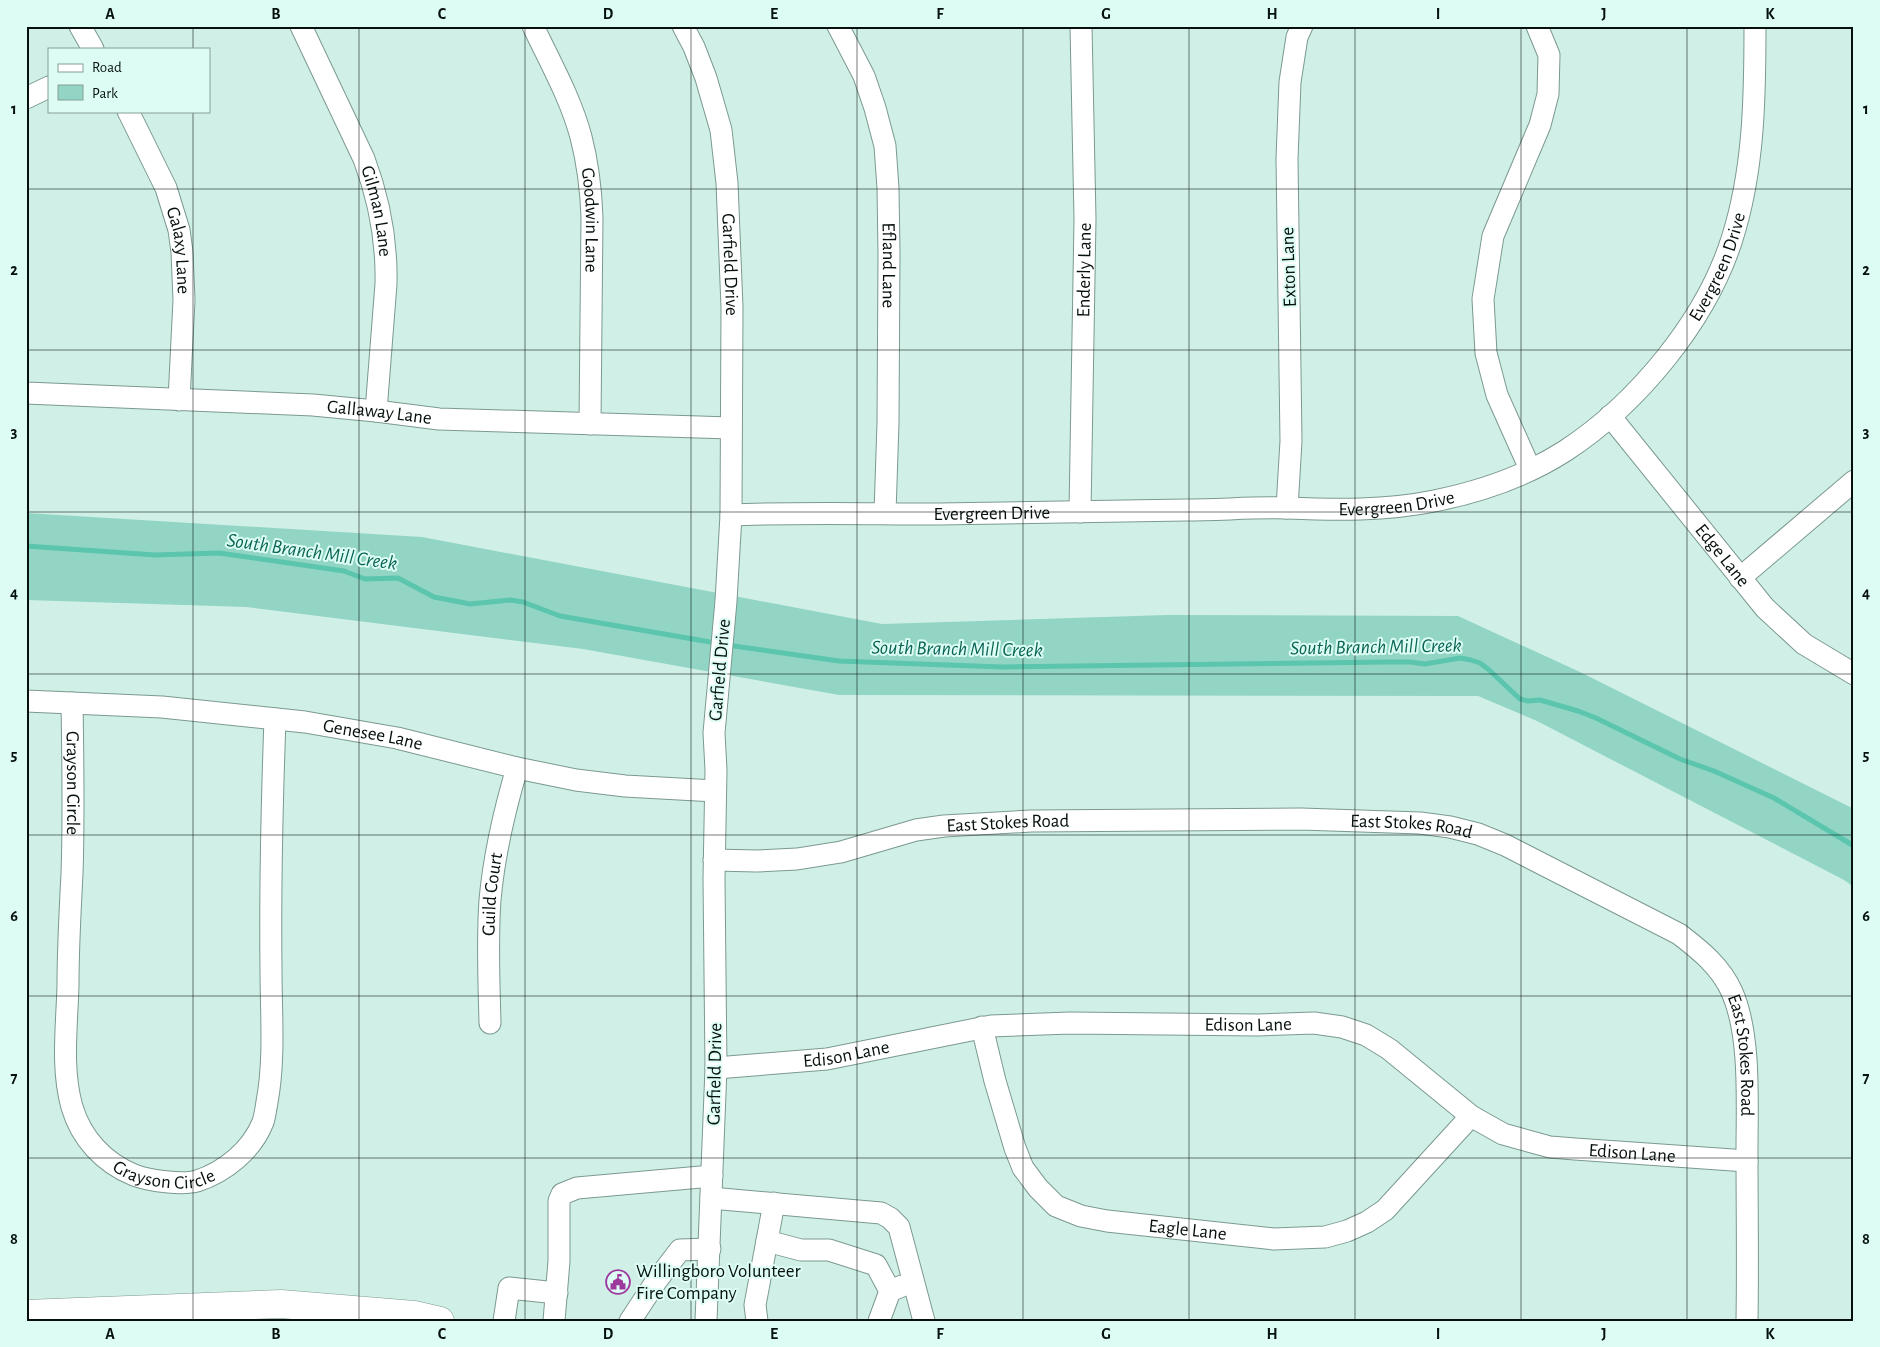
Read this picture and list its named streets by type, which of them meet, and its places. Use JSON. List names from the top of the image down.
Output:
{
  "streets": {
    "street": [
      "Gilman Lane",
      "Goodwin Lane",
      "Galaxy Lane",
      "Garfield Drive",
      "Efland Lane",
      "Evergreen Drive",
      "Exton Lane",
      "Enderly Lane",
      "Gallaway Lane",
      "Edge Lane",
      "Genesee Lane",
      "Grayson Circle",
      "East Stokes Road",
      "Guild Court",
      "Edison Lane",
      "Eagle Lane"
    ]
  },
  "crossings": [
    ["Gilman Lane", "Gallaway Lane"],
    ["Goodwin Lane", "Gallaway Lane"],
    ["Galaxy Lane", "Gallaway Lane"],
    ["Garfield Drive", "Evergreen Drive"],
    ["Garfield Drive", "Gallaway Lane"],
    ["Garfield Drive", "Genesee Lane"],
    ["Garfield Drive", "East Stokes Road"],
    ["Garfield Drive", "Edison Lane"],
    ["Efland Lane", "Evergreen Drive"],
    ["Evergreen Drive", "Exton Lane"],
    ["Evergreen Drive", "Enderly Lane"],
    ["Evergreen Drive", "Edge Lane"],
    ["Genesee Lane", "Grayson Circle"],
    ["Genesee Lane", "Guild Court"],
    ["East Stokes Road", "Edison Lane"],
    ["Edison Lane", "Eagle Lane"]
  ],
  "water": ["South Branch Mill Creek"],
  "places": {
    "public building": ["Willingboro Volunteer Fire Company"]
  },
  "legend": ["Road", "Park"],
  "grid": {
    "columns": [
      "A",
      "B",
      "C",
      "D",
      "E",
      "F",
      "G",
      "H",
      "I",
      "J",
      "K"
    ],
    "rows": [
      "1",
      "2",
      "3",
      "4",
      "5",
      "6",
      "7",
      "8"
    ]
  }
}
